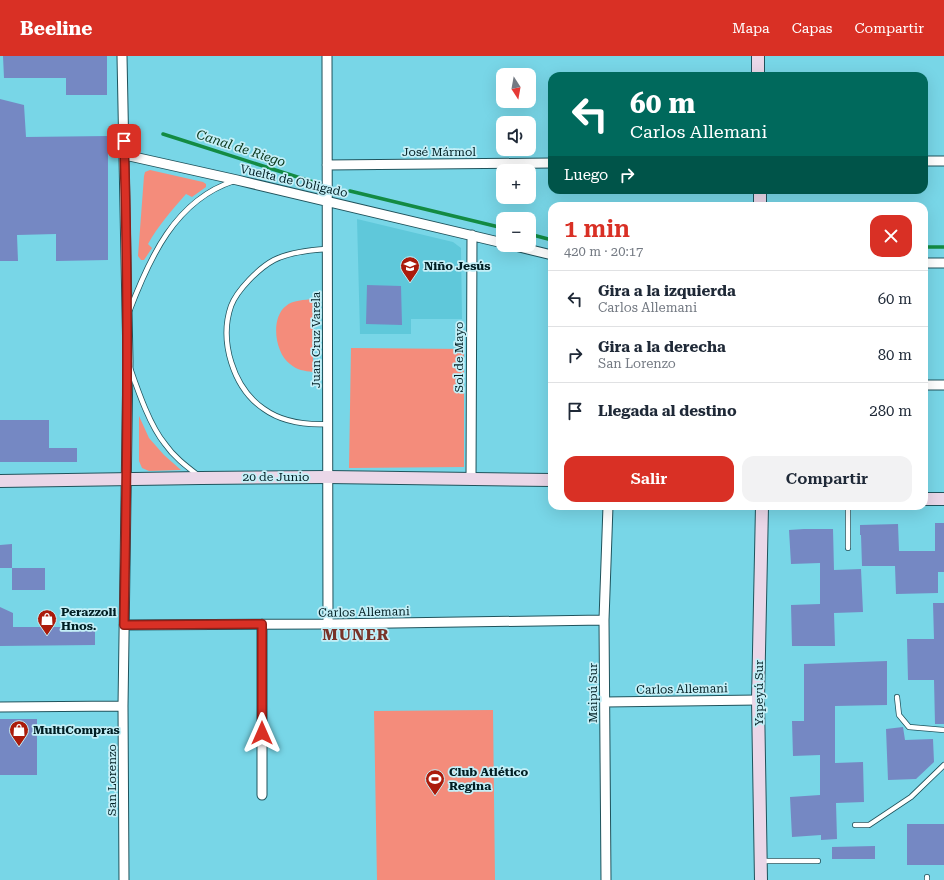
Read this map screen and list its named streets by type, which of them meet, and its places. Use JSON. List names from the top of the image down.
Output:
{
  "streets": {
    "street": [
      "José Mármol",
      "Vuelta de Obligado",
      "Juan Cruz Varela",
      "Sol de Mayo",
      "20 de Junio",
      "Carlos Allemani",
      "Maipú Sur",
      "Yapeyú Sur",
      "San Lorenzo"
    ]
  },
  "crossings": [
    ["José Mármol", "Juan Cruz Varela"],
    ["Vuelta de Obligado", "Juan Cruz Varela"],
    ["Vuelta de Obligado", "Sol de Mayo"],
    ["Vuelta de Obligado", "San Lorenzo"],
    ["Juan Cruz Varela", "20 de Junio"],
    ["Juan Cruz Varela", "Carlos Allemani"],
    ["Sol de Mayo", "20 de Junio"],
    ["20 de Junio", "San Lorenzo"],
    ["Carlos Allemani", "Maipú Sur"],
    ["Carlos Allemani", "Yapeyú Sur"],
    ["Carlos Allemani", "San Lorenzo"]
  ],
  "districts": ["MUNER"],
  "water": ["Canal de Riego"],
  "places": {
    "school or university": ["Niño Jesús"],
    "shop": ["Perazzoli Hnos.", "MultiCompras"],
    "sports": ["Club Atlético Regina"]
  },
  "north": "bottom",
  "page": {
    "header": "Beeline",
    "nav": ["Mapa", "Capas", "Compartir"],
    "map_buttons": ["+", "−"],
    "turn": ["60 m", "Carlos Allemani"],
    "then": "Luego",
    "heading": ["1 min", "420 m · 20:17"],
    "list": [
      {
        "name": "Gira a la izquierda",
        "note": "Carlos Allemani",
        "value": "60 m"
      },
      {
        "name": "Gira a la derecha",
        "note": "San Lorenzo",
        "value": "80 m"
      },
      {
        "name": "Llegada al destino",
        "value": "280 m"
      }
    ],
    "buttons": ["Salir", "Compartir"]
  }
}
